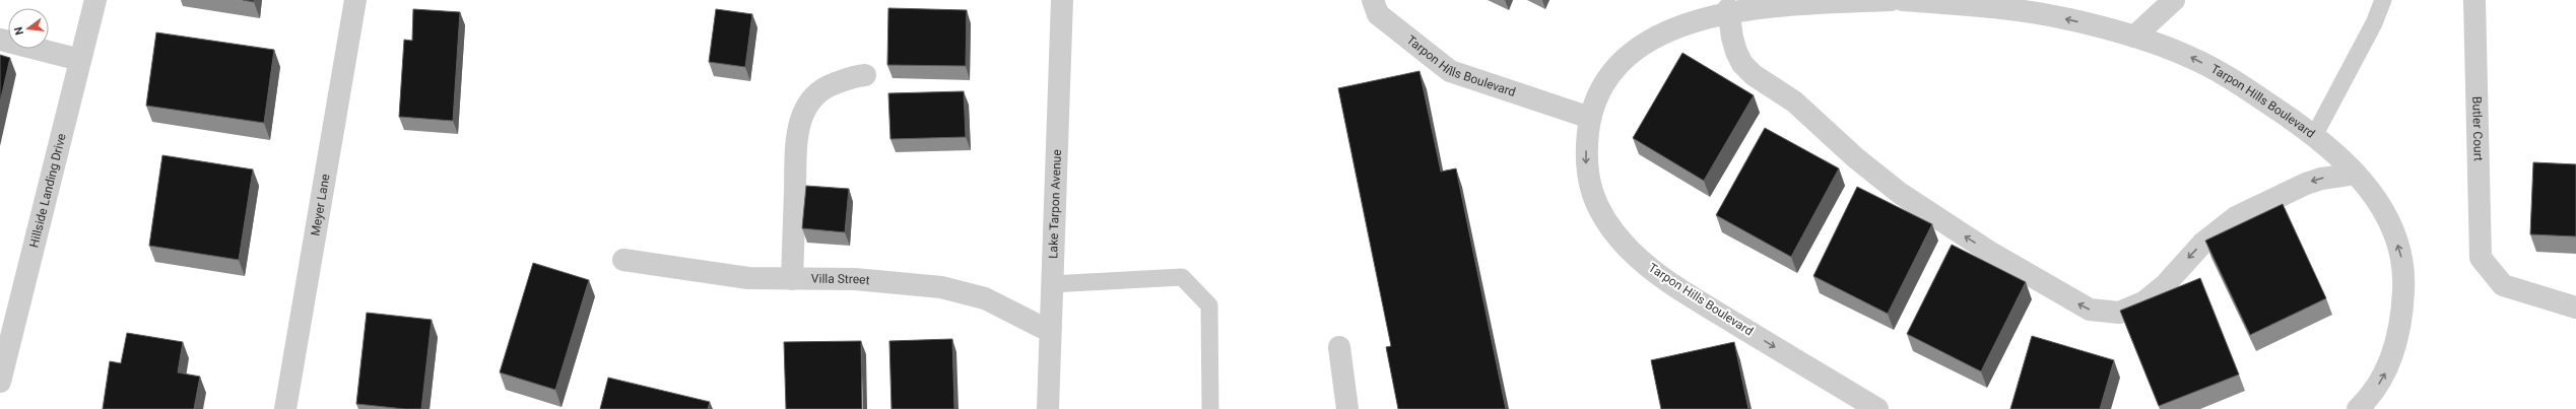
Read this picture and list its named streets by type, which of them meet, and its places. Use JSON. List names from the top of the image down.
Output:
{
  "streets": {
    "street": [
      "Tarpon Hills Boulevard",
      "Butler Court",
      "Hillside Landing Drive",
      "Lake Tarpon Avenue",
      "Meyer Lane",
      "Villa Street"
    ]
  },
  "crossings": [
    ["Lake Tarpon Avenue", "Villa Street"]
  ],
  "north": "left"
}
